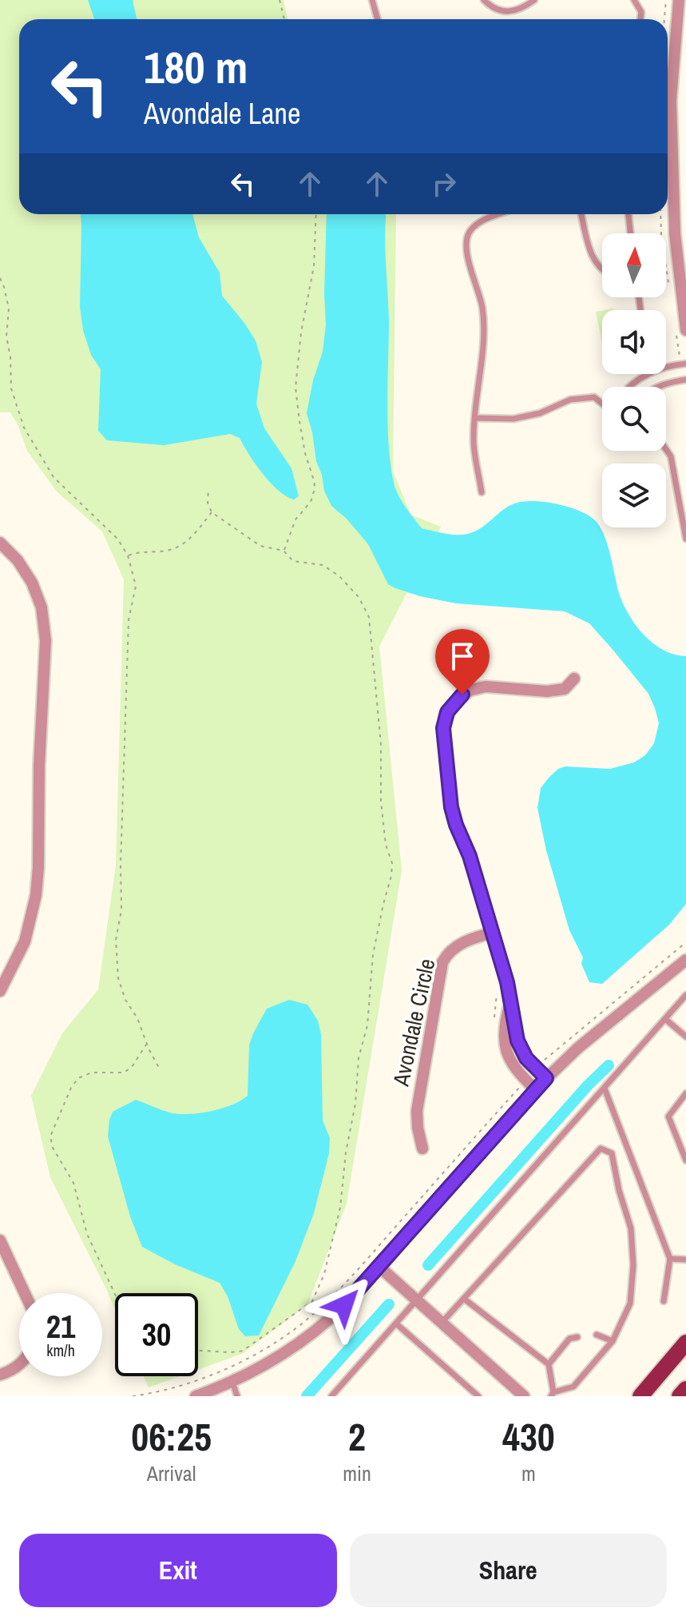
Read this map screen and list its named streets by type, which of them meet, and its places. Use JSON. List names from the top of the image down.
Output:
{
  "streets": {
    "street": ["Avondale Circle"]
  },
  "north": "top",
  "page": {
    "turn": ["180 m", "Avondale Lane"],
    "speed": "21 km/h",
    "limit": "30",
    "eta": [
      "06:25",
      "Arrival",
      "2",
      "min",
      "430",
      "m"
    ],
    "buttons": ["Exit", "Share"]
  }
}
